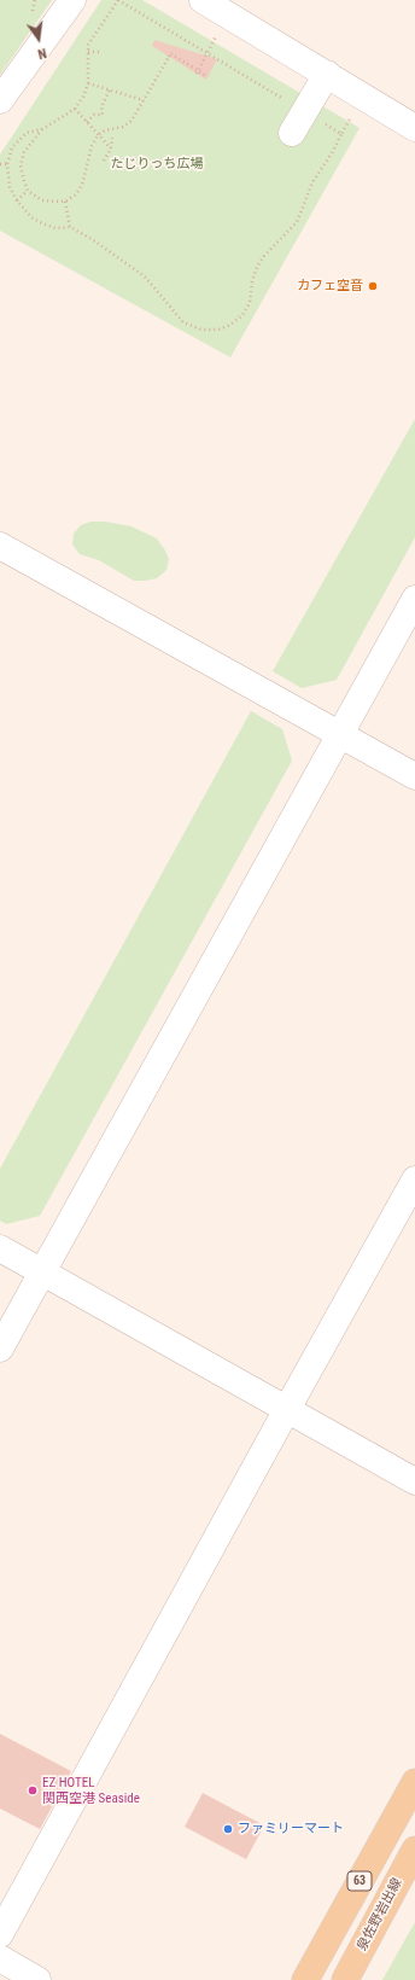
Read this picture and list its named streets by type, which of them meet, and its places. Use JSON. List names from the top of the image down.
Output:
{
  "streets": {
    "main road": ["63", "泉佐野岩出線"]
  },
  "parks": ["たじりっち広場"],
  "places": ["カフェ空音", "EZ HOTEL 関西空港 Seaside", "ファミリーマート"],
  "north": "bottom"
}
